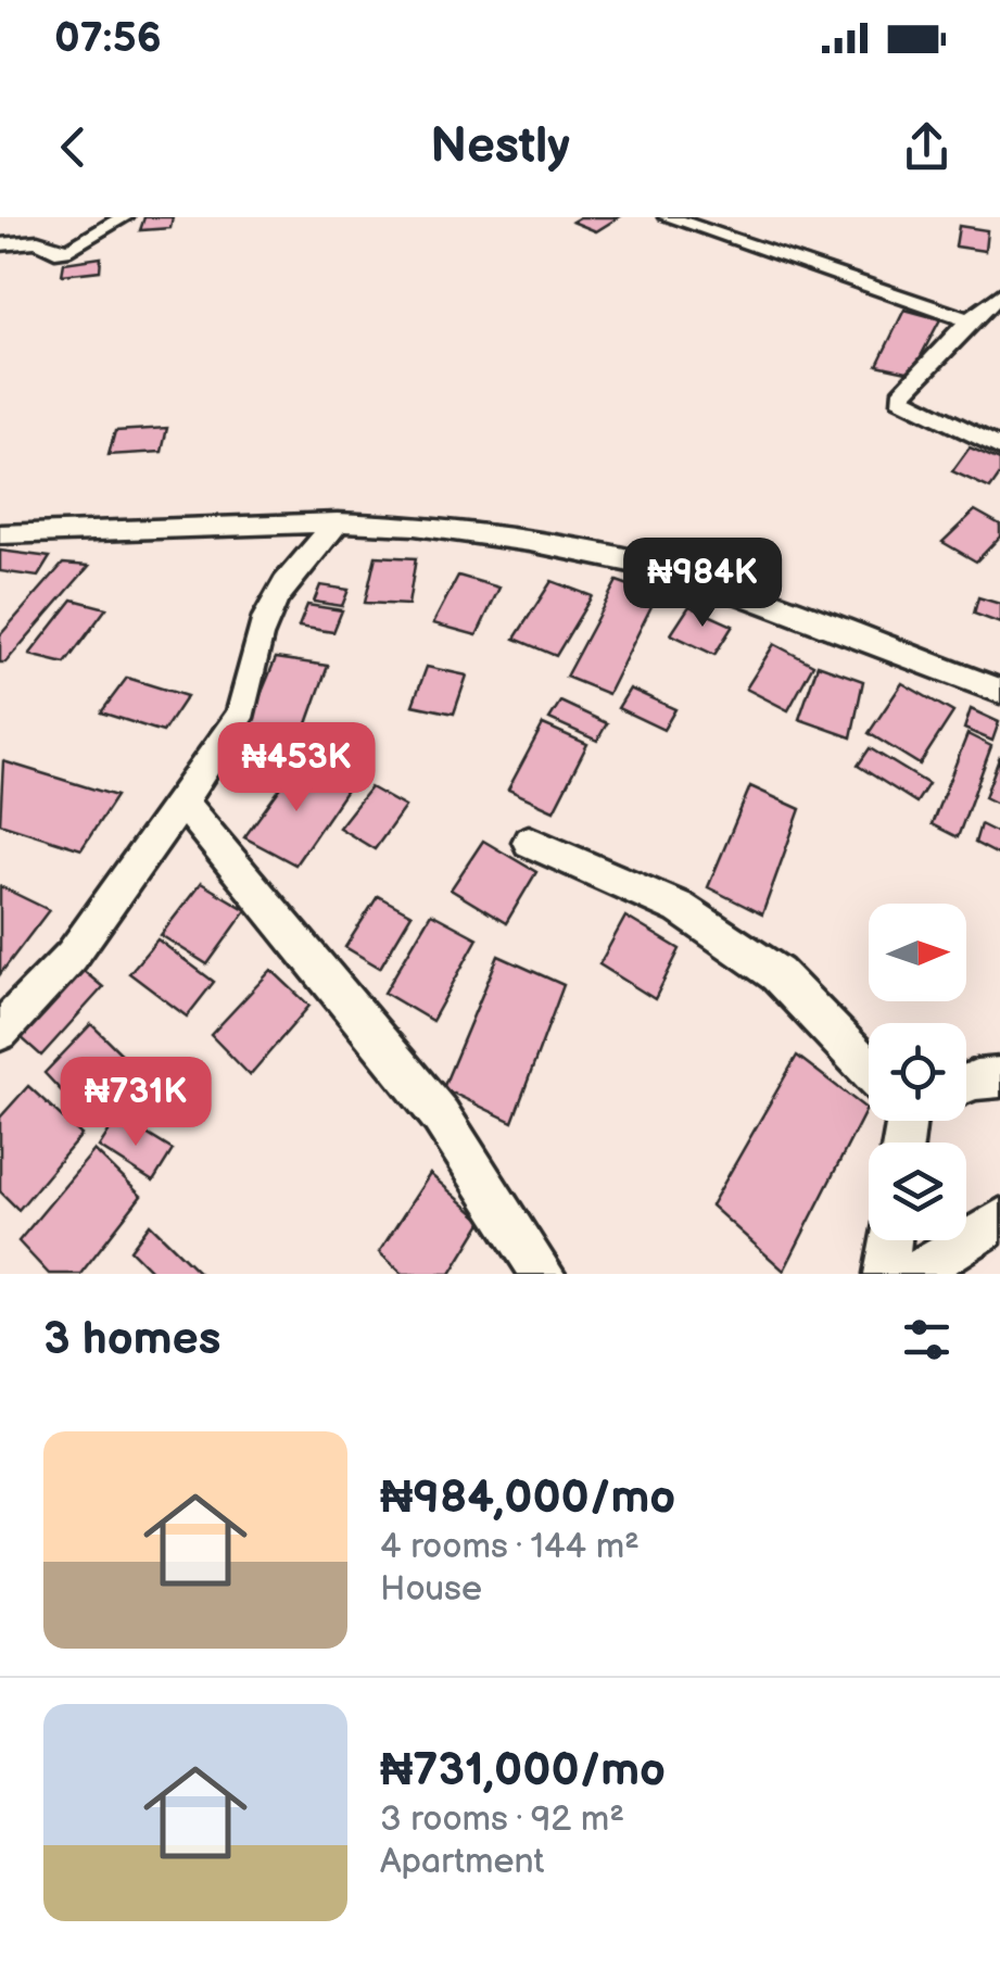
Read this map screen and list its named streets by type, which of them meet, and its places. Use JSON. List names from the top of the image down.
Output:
{
  "north": "right",
  "page": {
    "status": "07:56",
    "header": "Nestly",
    "price": ["₦984K", "₦453K", "₦731K"],
    "heading": "3 homes",
    "list": [
      {
        "name": "₦984,000/mo",
        "note": "4 rooms · 144 m² · House"
      },
      {
        "name": "₦731,000/mo",
        "note": "3 rooms · 92 m² · Apartment"
      }
    ]
  }
}
